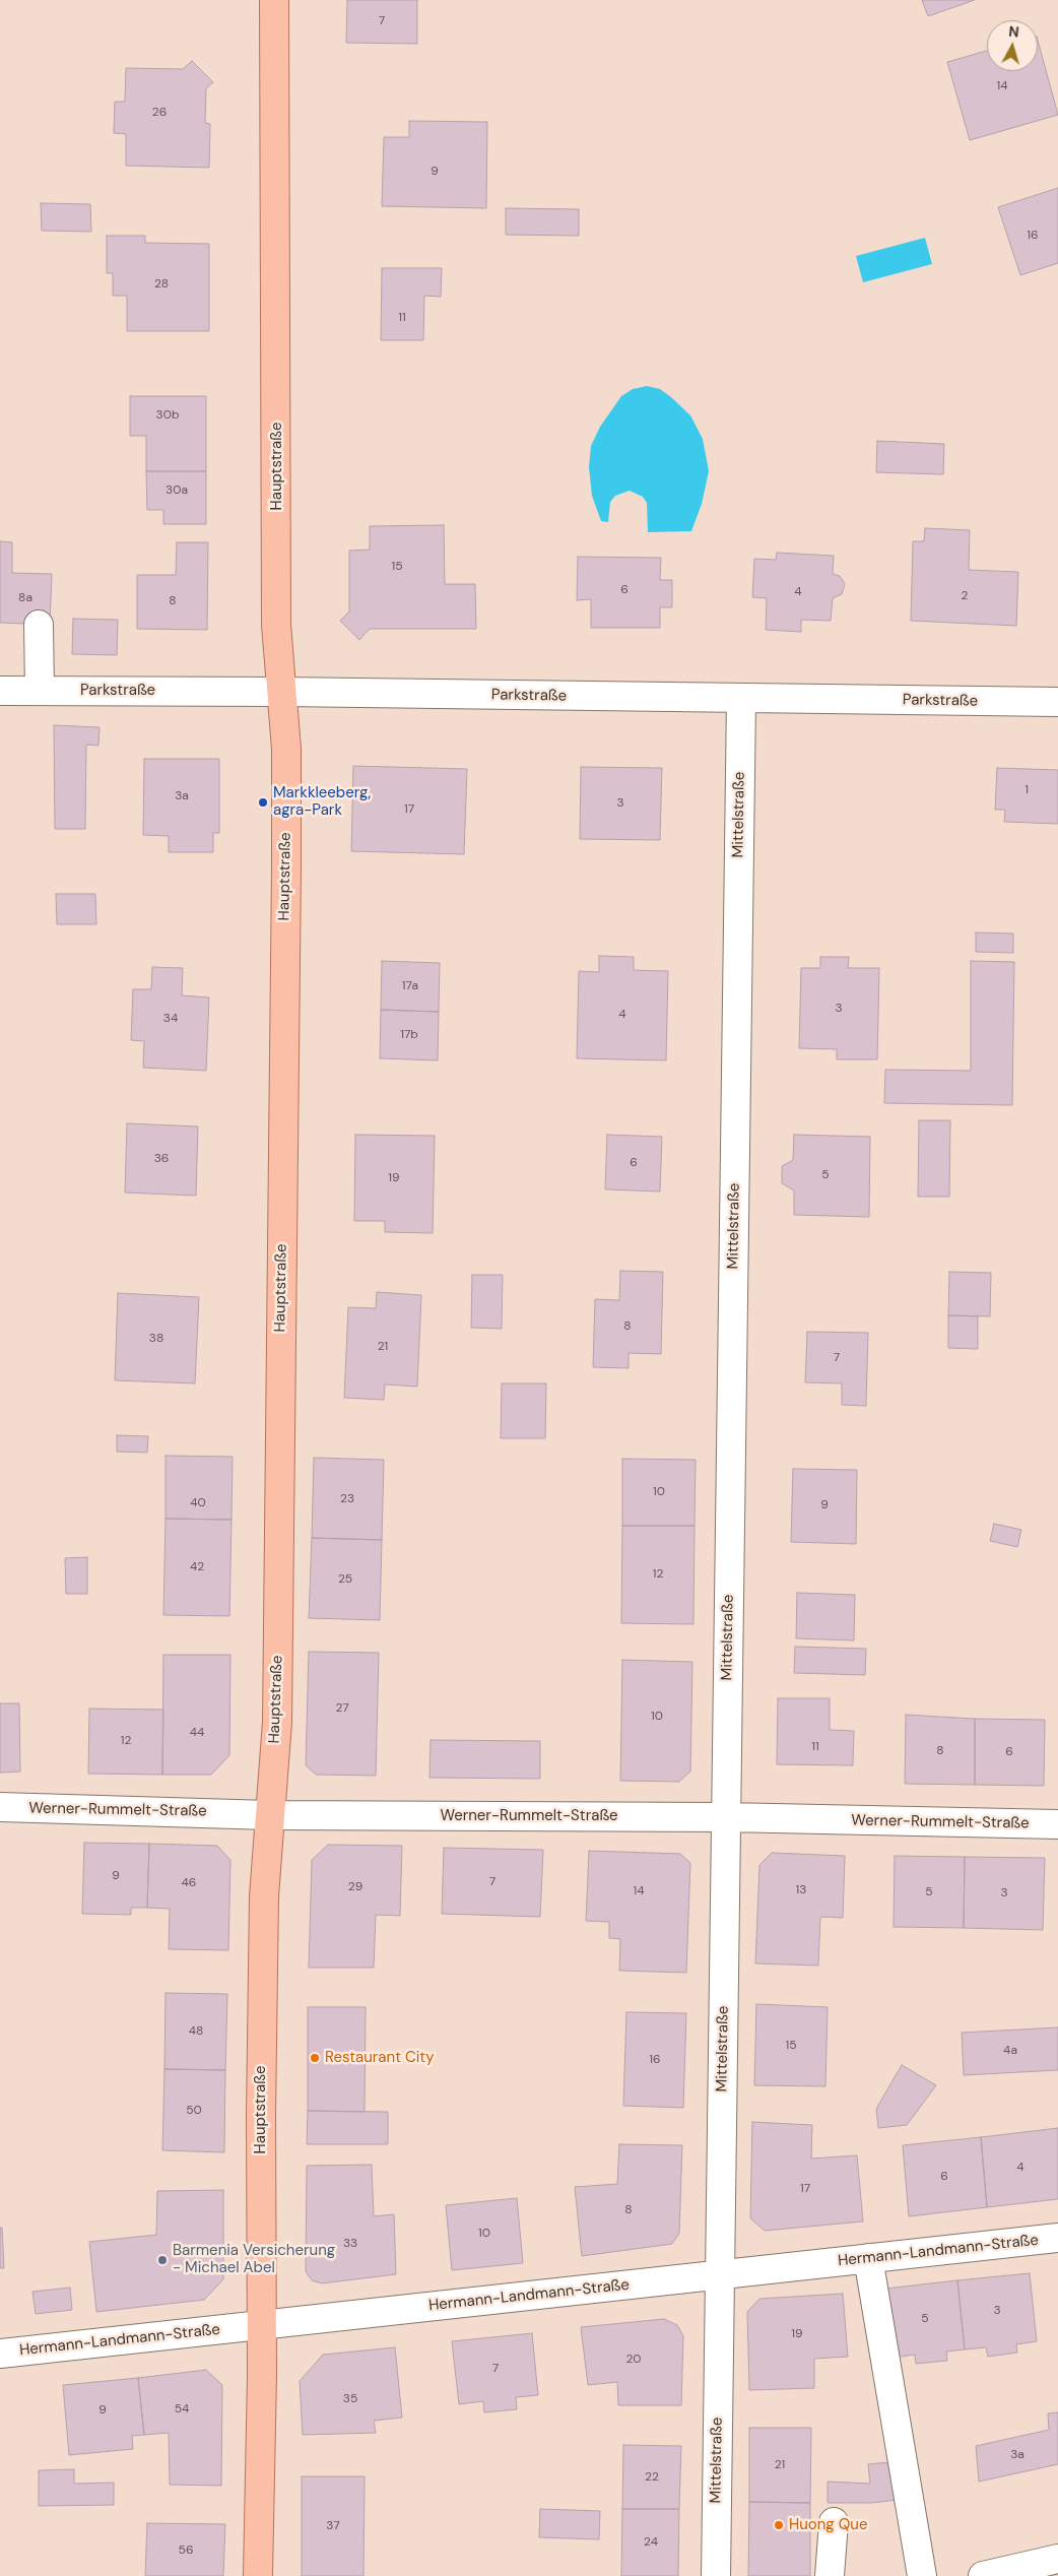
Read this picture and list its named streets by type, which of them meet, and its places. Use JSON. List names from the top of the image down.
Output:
{
  "streets": {
    "main road": ["Hauptstraße"],
    "street": [
      "Parkstraße",
      "Mittelstraße",
      "Werner-Rummelt-Straße",
      "Hermann-Landmann-Straße"
    ]
  },
  "crossings": [
    ["Hauptstraße", "Parkstraße"],
    ["Hauptstraße", "Werner-Rummelt-Straße"],
    ["Hauptstraße", "Hermann-Landmann-Straße"],
    ["Parkstraße", "Mittelstraße"],
    ["Mittelstraße", "Werner-Rummelt-Straße"],
    ["Mittelstraße", "Hermann-Landmann-Straße"]
  ],
  "places": [
    "Markkleeberg, agra-Park",
    "Restaurant City",
    "Barmenia Versicherung - Michael Abel",
    "Huong Que"
  ],
  "house_numbers": [
    "7",
    "14",
    "26",
    "9",
    "16",
    "28",
    "11",
    "30b",
    "30a",
    "15",
    "6",
    "4",
    "2",
    "8a",
    "8",
    "1",
    "3a",
    "3",
    "17",
    "17a",
    "3",
    "4",
    "34",
    "17b",
    "36",
    "6",
    "5",
    "19",
    "8",
    "38",
    "21",
    "7",
    "10",
    "23",
    "40",
    "9",
    "42",
    "12",
    "25",
    "27",
    "10",
    "44",
    "12",
    "11",
    "8",
    "6",
    "9",
    "7",
    "46",
    "29",
    "13",
    "14",
    "5",
    "3",
    "48",
    "15",
    "4a",
    "16",
    "50",
    "4",
    "6",
    "17",
    "8",
    "10",
    "33",
    "3",
    "5",
    "19",
    "20",
    "7",
    "35",
    "54",
    "9",
    "3a",
    "21",
    "22",
    "37",
    "24",
    "56"
  ],
  "north": "top"
}
